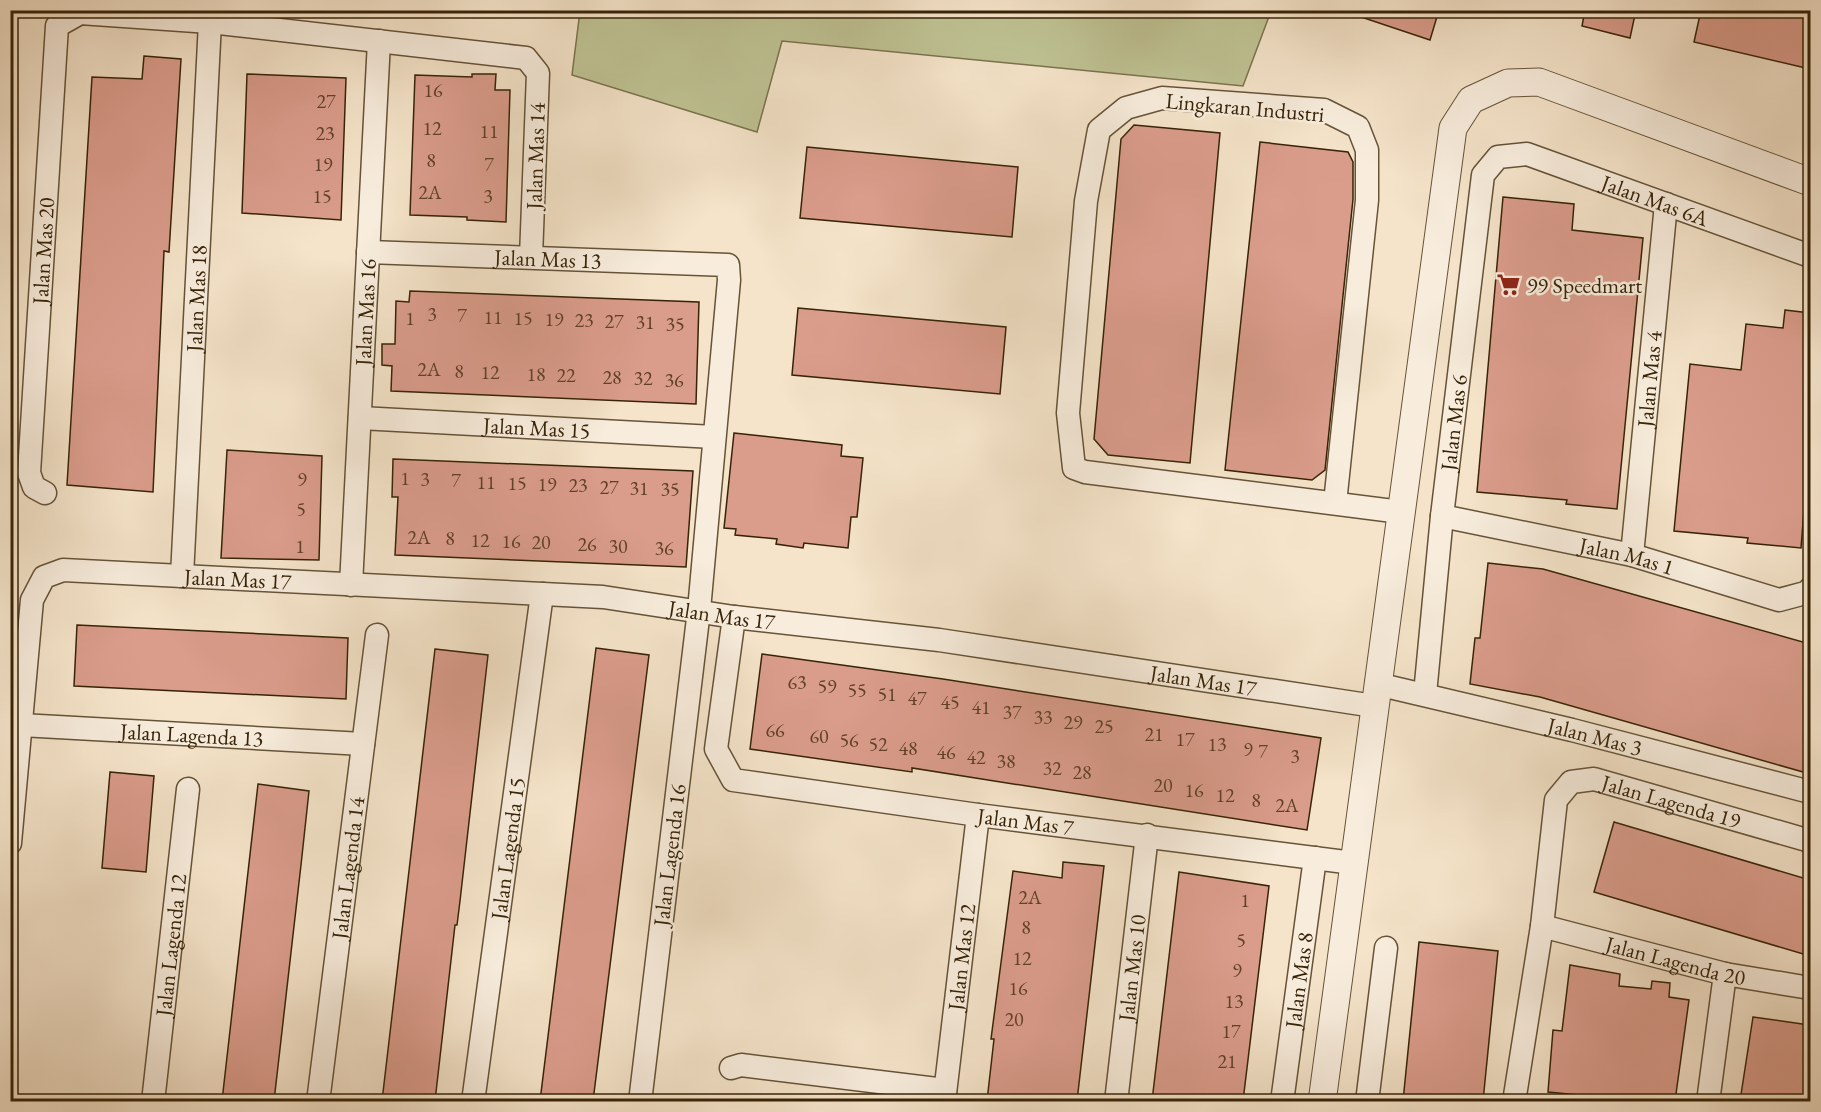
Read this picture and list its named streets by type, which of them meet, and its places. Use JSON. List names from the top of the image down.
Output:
{
  "streets": {
    "street": [
      "Lingkaran Industri",
      "Jalan Mas 14",
      "Jalan Mas 6A",
      "Jalan Mas 20",
      "Jalan Mas 13",
      "Jalan Mas 18",
      "Jalan Mas 16",
      "Jalan Mas 4",
      "Jalan Mas 6",
      "Jalan Mas 15",
      "Jalan Mas 1",
      "Jalan Mas 17",
      "Jalan Lagenda 13",
      "Jalan Mas 3",
      "Jalan Lagenda 19",
      "Jalan Mas 7",
      "Jalan Lagenda 15",
      "Jalan Lagenda 16",
      "Jalan Lagenda 14",
      "Jalan Lagenda 12",
      "Jalan Mas 12",
      "Jalan Lagenda 20",
      "Jalan Mas 10",
      "Jalan Mas 8"
    ]
  },
  "crossings": [
    ["Jalan Mas 14", "Jalan Mas 13"],
    ["Jalan Mas 14", "Jalan Mas 16"],
    ["Jalan Mas 6A", "Jalan Mas 4"],
    ["Jalan Mas 6A", "Jalan Mas 6"],
    ["Jalan Mas 20", "Jalan Mas 18"],
    ["Jalan Mas 13", "Jalan Mas 16"],
    ["Jalan Mas 13", "Jalan Lagenda 16"],
    ["Jalan Mas 18", "Jalan Mas 17"],
    ["Jalan Mas 16", "Jalan Mas 15"],
    ["Jalan Mas 16", "Jalan Mas 17"],
    ["Jalan Mas 4", "Jalan Mas 1"],
    ["Jalan Mas 6", "Jalan Mas 1"],
    ["Jalan Mas 6", "Jalan Mas 3"],
    ["Jalan Mas 15", "Jalan Lagenda 16"],
    ["Jalan Mas 17", "Jalan Lagenda 13"],
    ["Jalan Mas 17", "Jalan Mas 3"],
    ["Jalan Mas 17", "Jalan Mas 7"],
    ["Jalan Mas 17", "Jalan Lagenda 15"],
    ["Jalan Mas 17", "Jalan Lagenda 16"],
    ["Jalan Lagenda 13", "Jalan Lagenda 14"],
    ["Jalan Lagenda 19", "Jalan Lagenda 20"],
    ["Jalan Mas 7", "Jalan Mas 12"],
    ["Jalan Mas 7", "Jalan Mas 10"],
    ["Jalan Mas 7", "Jalan Mas 8"]
  ],
  "places": {
    "supermarket": ["99 Speedmart"]
  },
  "house_numbers": [
    "16",
    "27",
    "12",
    "11",
    "23",
    "8",
    "19",
    "7",
    "2A",
    "15",
    "3",
    "3",
    "7",
    "11",
    "1",
    "15",
    "19",
    "23",
    "27",
    "31",
    "35",
    "2A",
    "8",
    "12",
    "18",
    "22",
    "28",
    "32",
    "36",
    "1",
    "9",
    "3",
    "7",
    "11",
    "15",
    "19",
    "23",
    "27",
    "31",
    "35",
    "5",
    "2A",
    "8",
    "12",
    "16",
    "20",
    "26",
    "1",
    "30",
    "36",
    "63",
    "59",
    "55",
    "51",
    "47",
    "45",
    "41",
    "37",
    "33",
    "29",
    "25",
    "66",
    "21",
    "60",
    "17",
    "56",
    "52",
    "13",
    "48",
    "9",
    "7",
    "46",
    "3",
    "42",
    "38",
    "32",
    "28",
    "20",
    "16",
    "12",
    "8",
    "2A",
    "2A",
    "1",
    "8",
    "5",
    "12",
    "9",
    "16",
    "13",
    "20",
    "17",
    "21"
  ]
}
